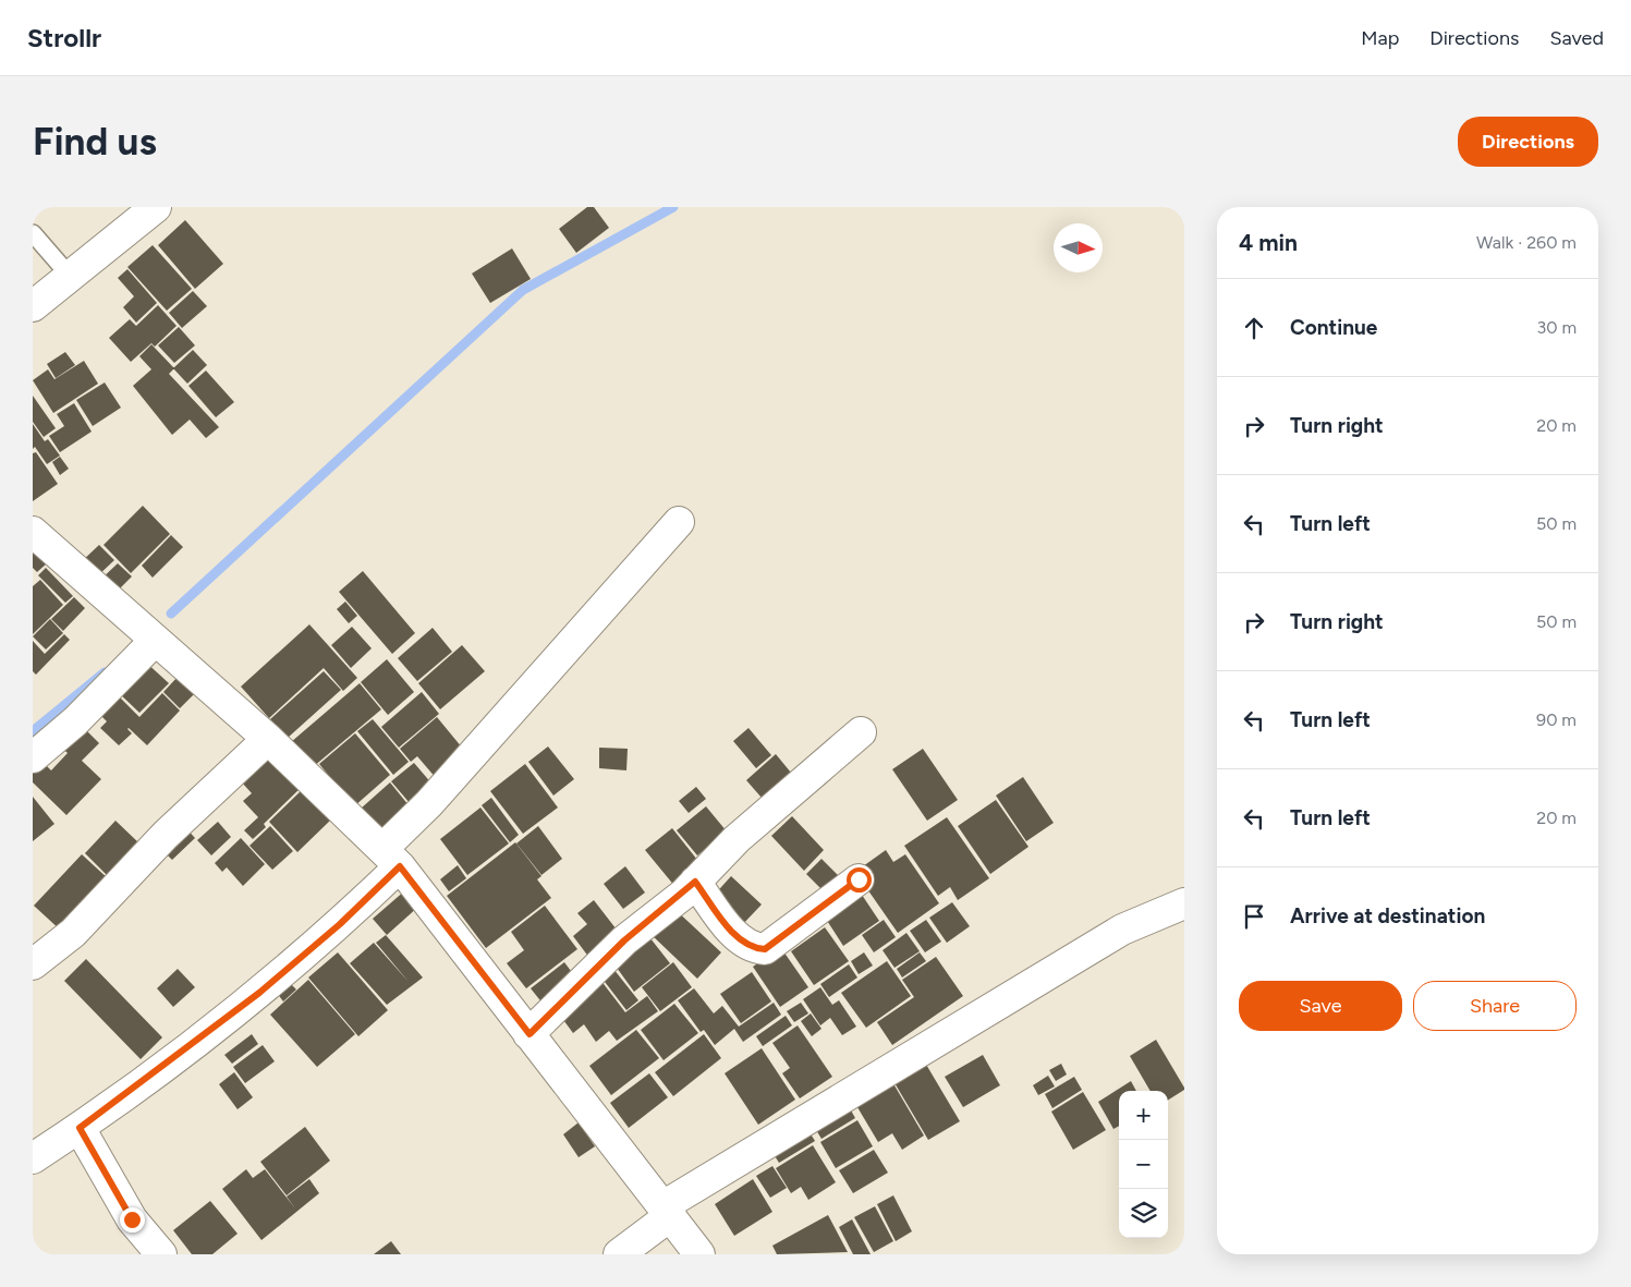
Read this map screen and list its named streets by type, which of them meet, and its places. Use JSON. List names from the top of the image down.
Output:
{
  "north": "right",
  "page": {
    "header": "Strollr",
    "nav": ["Map", "Directions", "Saved"],
    "buttons": [
      "Directions",
      ["Save", "Share"]
    ],
    "title": "Find us",
    "heading": ["4 min", "Walk · 260 m"],
    "list": [
      ["Continue", "30 m"],
      ["Turn right", "20 m"],
      ["Turn left", "50 m"],
      ["Turn right", "50 m"],
      ["Turn left", "90 m"],
      ["Turn left", "20 m"],
      "Arrive at destination"
    ],
    "map_buttons": ["+", "−"]
  }
}
